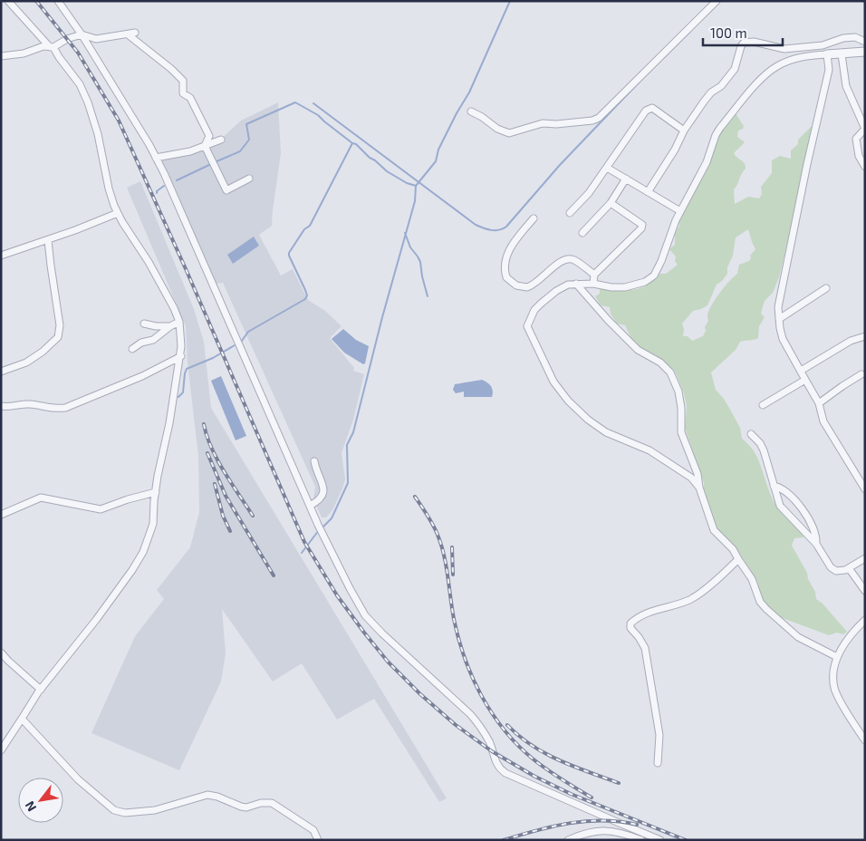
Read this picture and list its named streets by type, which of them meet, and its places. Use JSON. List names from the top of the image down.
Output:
{
  "scale_bar": "100 m",
  "north": "bottom left"
}
